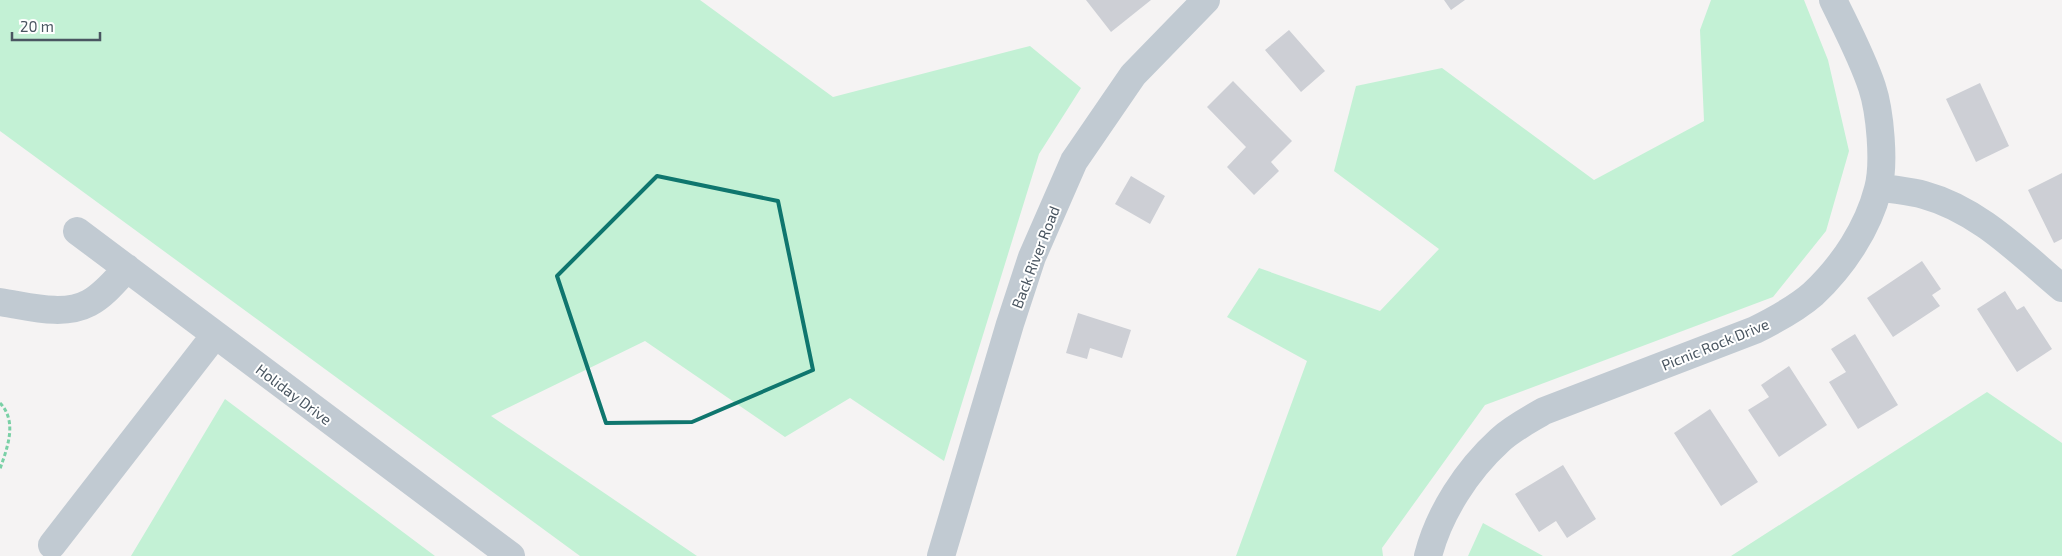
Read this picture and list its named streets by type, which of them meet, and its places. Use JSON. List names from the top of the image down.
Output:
{
  "streets": {
    "street": ["Back River Road", "Picnic Rock Drive", "Holiday Drive"]
  },
  "scale_bar": "20 m"
}
